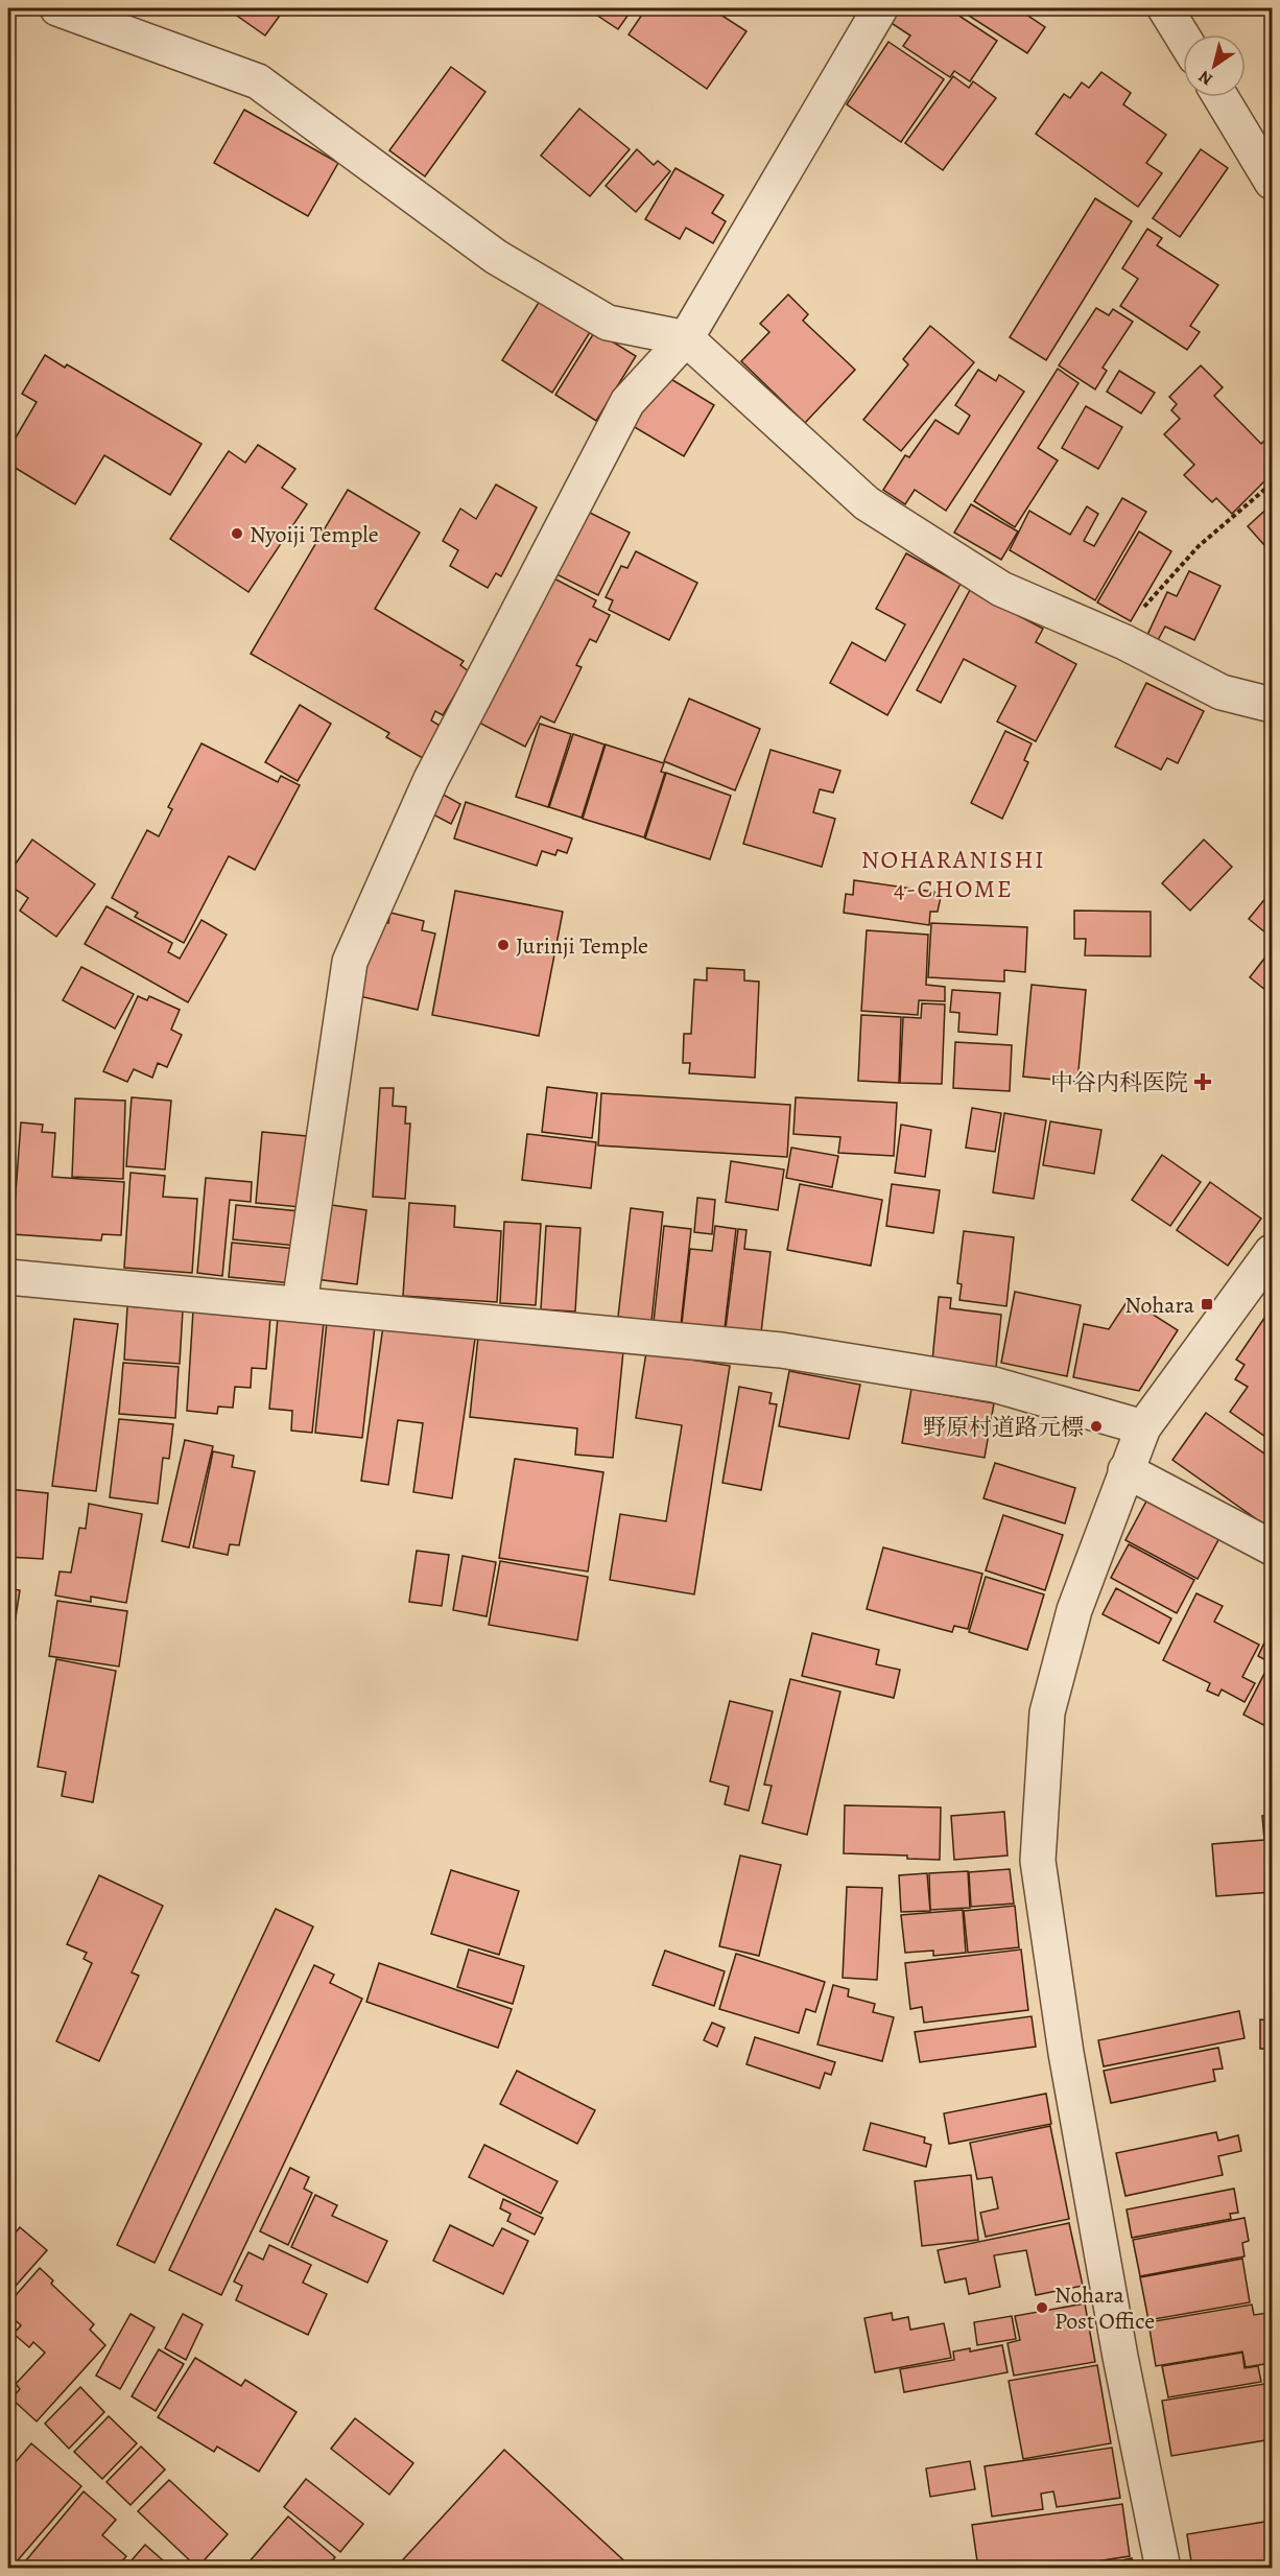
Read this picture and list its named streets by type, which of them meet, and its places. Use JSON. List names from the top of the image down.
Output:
{
  "districts": ["NOHARANISHI 4-CHOME"],
  "places": {
    "other": [
      "Nyoiji Temple",
      "Jurinji Temple",
      "野原村道路元標",
      "Nohara Post Office"
    ],
    "health": ["中谷内科医院"],
    "transit": ["Nohara"]
  },
  "north": "bottom left"
}
